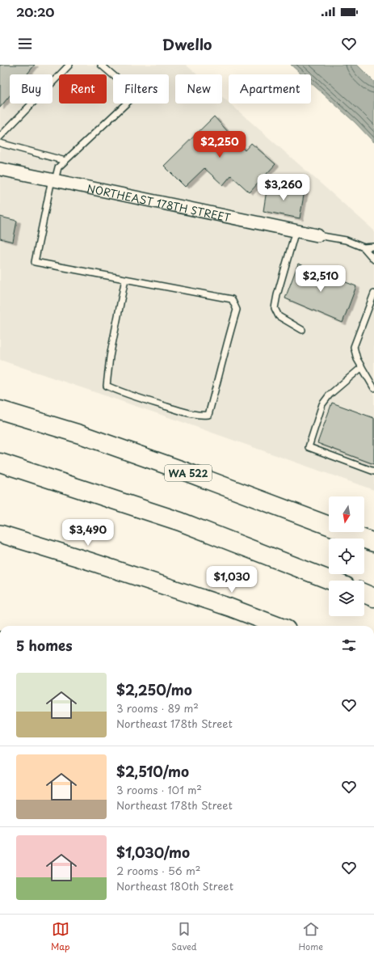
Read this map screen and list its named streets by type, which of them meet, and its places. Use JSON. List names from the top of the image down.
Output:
{
  "streets": {
    "highway": ["WA 522"],
    "street": ["NORTHEAST 178TH STREET"]
  },
  "north": "bottom",
  "page": {
    "status": "20:20",
    "header": "Dwello",
    "chip": [
      "Buy",
      "Rent",
      "Filters",
      "New",
      "Apartment"
    ],
    "price": [
      "$2,250",
      "$3,260",
      "$2,510",
      "$3,490",
      "$1,030"
    ],
    "heading": "5 homes",
    "list": [
      {
        "name": "$2,250/mo",
        "note": "3 rooms · 89 m² · Northeast 178th Street"
      },
      {
        "name": "$2,510/mo",
        "note": "3 rooms · 101 m² · Northeast 178th Street"
      },
      {
        "name": "$1,030/mo",
        "note": "2 rooms · 56 m² · Northeast 180th Street"
      }
    ],
    "tabs": ["Map", "Saved", "Home"]
  }
}
